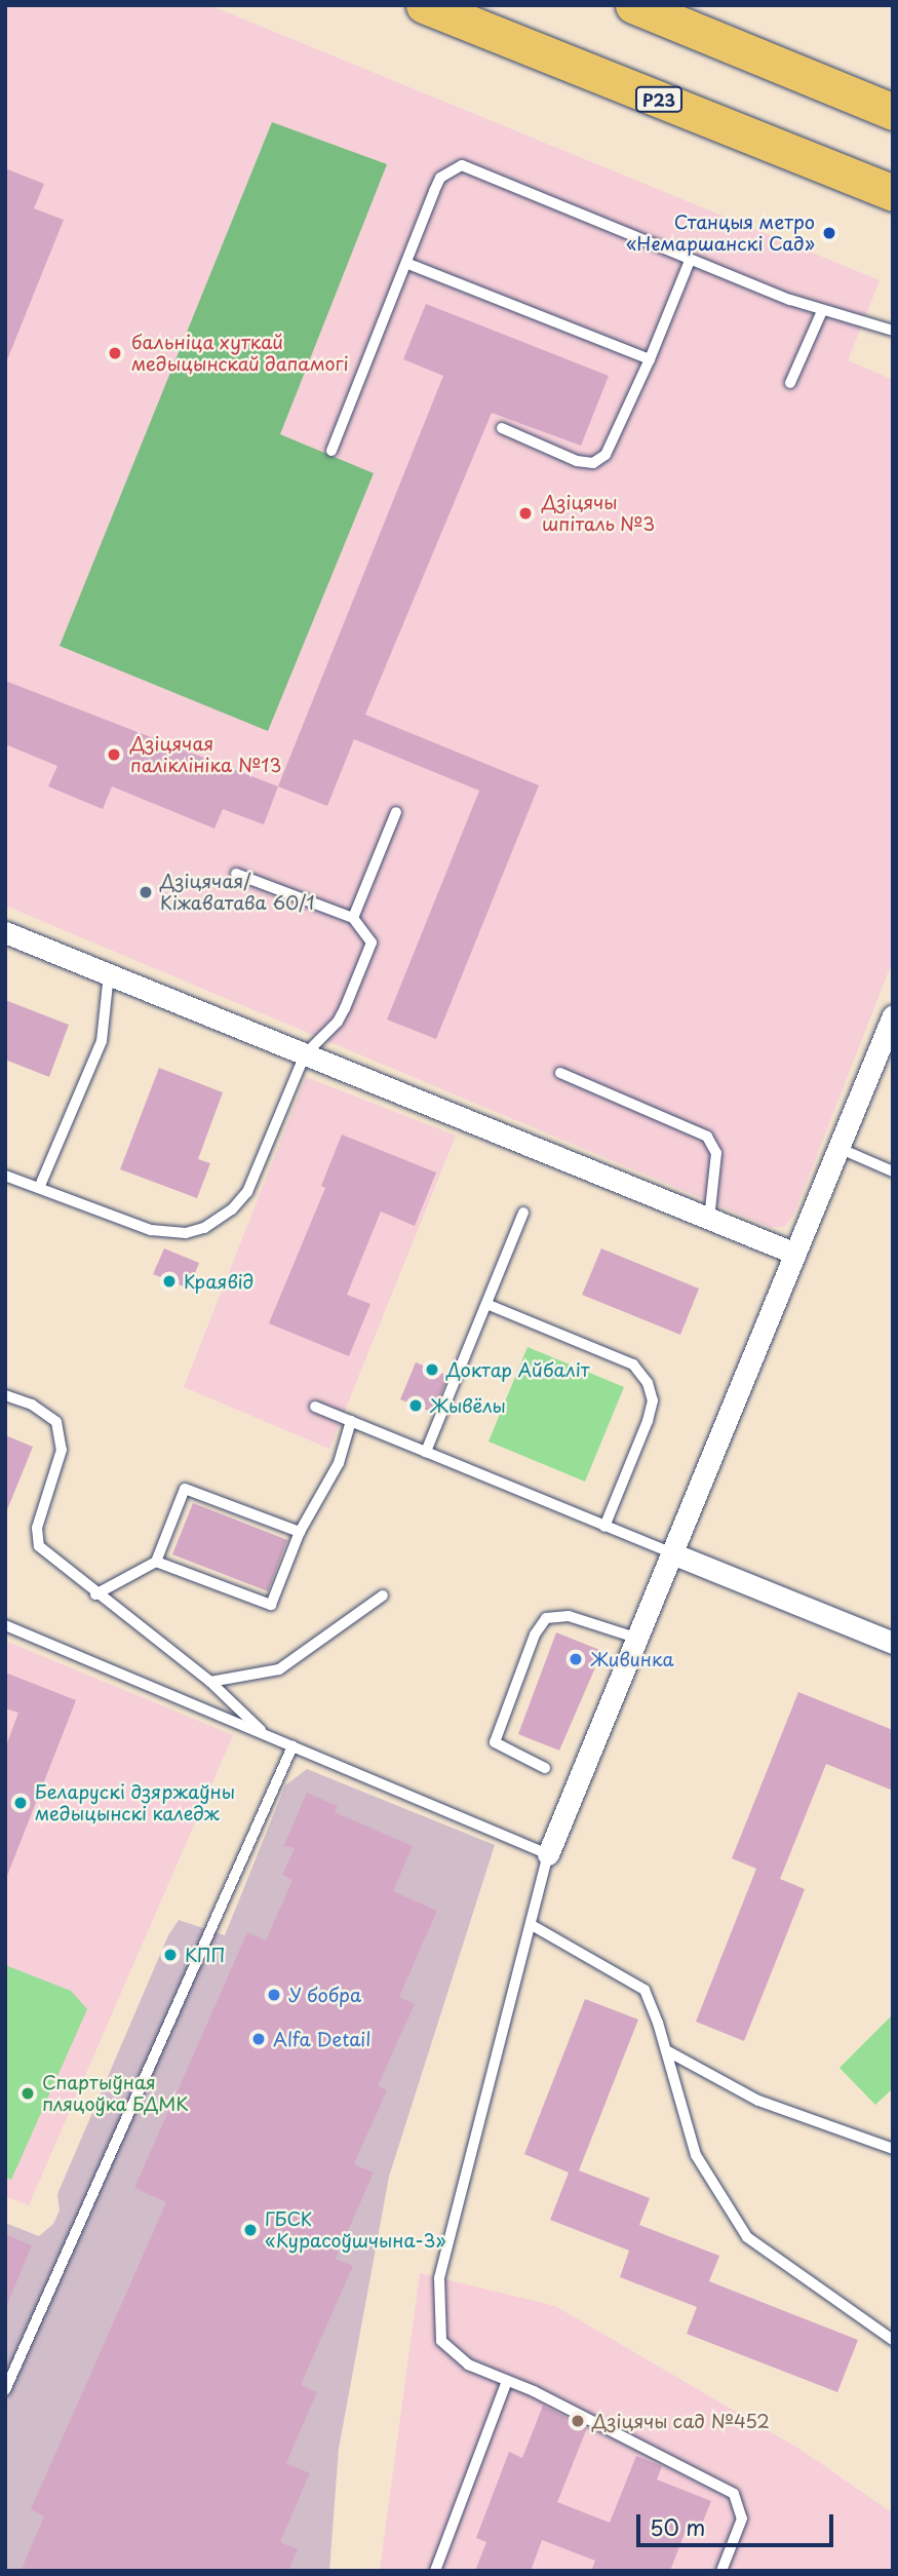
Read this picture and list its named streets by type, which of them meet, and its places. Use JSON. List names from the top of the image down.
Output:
{
  "streets": {
    "main road": ["Р23"]
  },
  "places": [
    "Станцыя метро «Немаршанскі Сад»",
    "бальніца хуткай медыцынскай дапамогі",
    "Дзіцячы шпіталь №3",
    "Дзіцячая паліклініка №13",
    "Дзіцячая/ Кіжаватава 60/1",
    "Краявід",
    "Доктар Айбаліт",
    "Жывёлы",
    "Живинка",
    "Беларускі дзяржаўны медыцынскі каледж",
    "КПП",
    "У бобра",
    "Alfa Detail",
    "Спартыўная пляцоўка БДМК",
    "ГБСК «Курасоўшчына-3»",
    "Дзіцячы сад №452"
  ],
  "scale_bar": "50 m"
}
